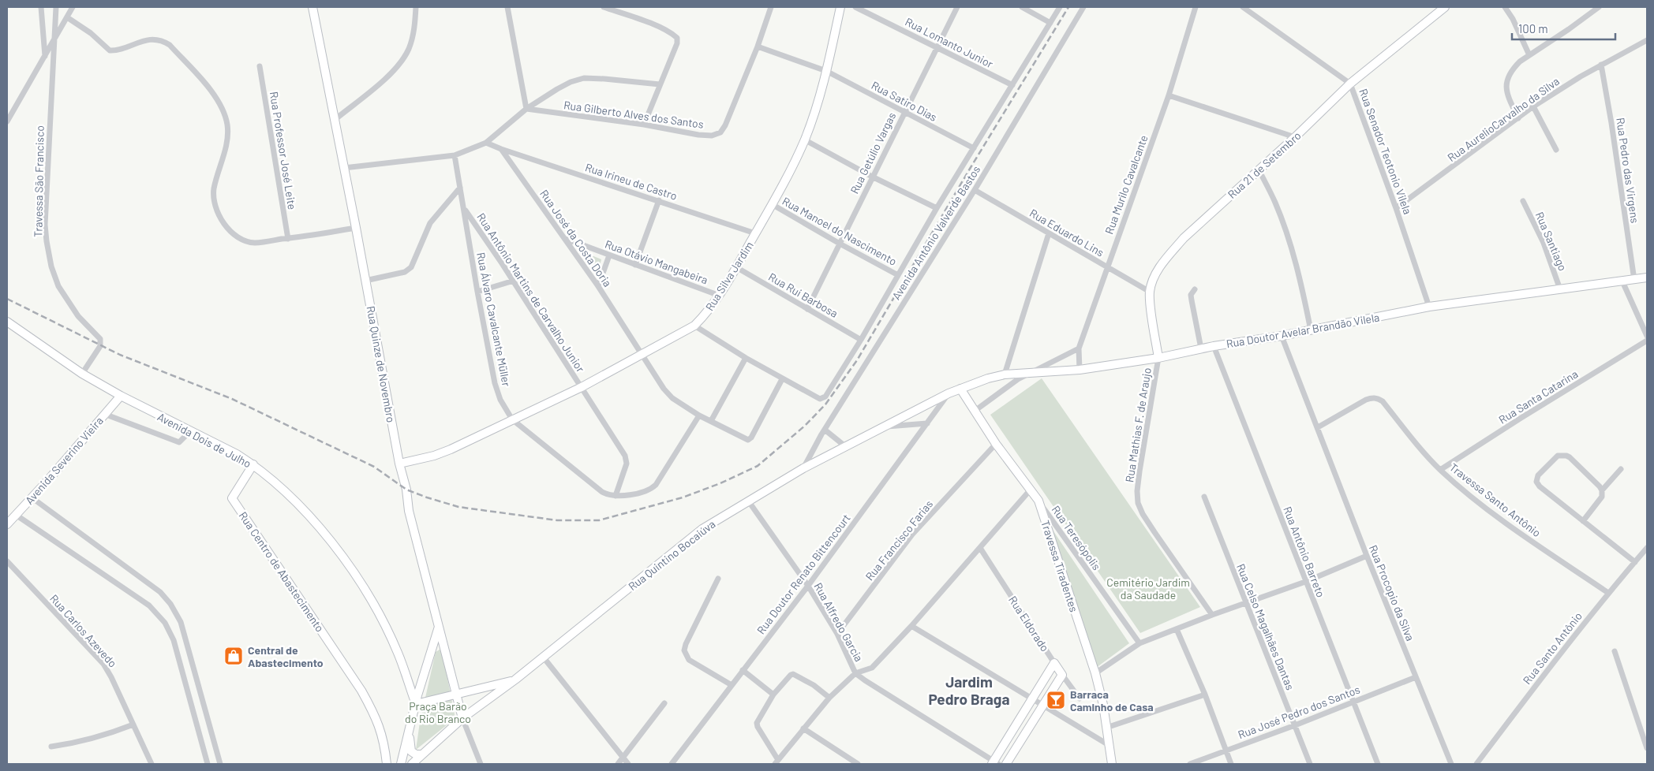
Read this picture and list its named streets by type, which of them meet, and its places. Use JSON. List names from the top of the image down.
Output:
{
  "streets": {
    "street": [
      "Rua Lomanto Junior",
      "Rua Satiro Dias",
      "Rua Gilberto Alves dos Santos",
      "Rua AurelioCarvalho da Silva",
      "Rua Professor José Leite",
      "Rua Senador Teotonio Vilela",
      "Rua Getúlio Vargas",
      "Rua 21 de Setembro",
      "Rua Pedro das Virgens",
      "Travessa São Francisco",
      "Rua Irineu de Castro",
      "Rua Murilo Cavalcante",
      "Rua Manoel do Nascimento",
      "Avenida Antônio Valverde Bastos",
      "Rua Eduardo Lins",
      "Rua José da Costa Doria",
      "Rua Santiago",
      "Rua Otávio Mangabeira",
      "Rua Silva Jardim",
      "Rua Antônio Martins de Carvalho Junior",
      "Rua Rui Barbosa",
      "Rua Álvaro Cavalcante Müller",
      "Rua Doutor Avelar Brandão Vilela",
      "Rua Quinze de Novembro",
      "Rua Santa Catarina",
      "Rua Mathias F. de Araujo",
      "Avenida Dois de Julho",
      "Avenida Severino Vieira",
      "Travessa Santo Antônio",
      "Rua Teresópolis",
      "Rua Francisco Farias",
      "Rua Antônio Barreto",
      "Rua Quintino Bocaiúva",
      "Travessa Tiradentes",
      "Rua Centro de Abastecimento",
      "Rua Doutor Renato Bittencourt",
      "Rua Procopio da Silva",
      "Rua Alfredo Garcia",
      "Rua Eldorado",
      "Rua Celso Magalhães Dantas",
      "Rua Carlos Azevedo",
      "Rua Santo Antônio",
      "Rua José Pedro dos Santos"
    ]
  },
  "crossings": [
    ["Rua Lomanto Junior", "Rua Getúlio Vargas"],
    ["Rua Lomanto Junior", "Avenida Antônio Valverde Bastos"],
    ["Rua Satiro Dias", "Rua Gilberto Alves dos Santos"],
    ["Rua Satiro Dias", "Rua Getúlio Vargas"],
    ["Rua Satiro Dias", "Avenida Antônio Valverde Bastos"],
    ["Rua Satiro Dias", "Rua Silva Jardim"],
    ["Rua AurelioCarvalho da Silva", "Rua Senador Teotonio Vilela"],
    ["Rua AurelioCarvalho da Silva", "Rua Pedro das Virgens"],
    ["Rua Senador Teotonio Vilela", "Rua 21 de Setembro"],
    ["Rua Senador Teotonio Vilela", "Rua Doutor Avelar Brandão Vilela"],
    ["Rua Getúlio Vargas", "Rua Manoel do Nascimento"],
    ["Rua Getúlio Vargas", "Rua Rui Barbosa"],
    ["Rua 21 de Setembro", "Rua Eduardo Lins"],
    ["Rua 21 de Setembro", "Rua Doutor Avelar Brandão Vilela"],
    ["Rua 21 de Setembro", "Rua Mathias F. de Araujo"],
    ["Rua Pedro das Virgens", "Rua Doutor Avelar Brandão Vilela"],
    ["Travessa São Francisco", "Avenida Dois de Julho"],
    ["Rua Irineu de Castro", "Rua José da Costa Doria"],
    ["Rua Irineu de Castro", "Rua Silva Jardim"],
    ["Rua Murilo Cavalcante", "Rua Eduardo Lins"],
    ["Rua Murilo Cavalcante", "Rua Doutor Avelar Brandão Vilela"],
    ["Rua Manoel do Nascimento", "Avenida Antônio Valverde Bastos"],
    ["Rua Manoel do Nascimento", "Rua Silva Jardim"],
    ["Avenida Antônio Valverde Bastos", "Rua Eduardo Lins"],
    ["Avenida Antônio Valverde Bastos", "Rua José da Costa Doria"],
    ["Avenida Antônio Valverde Bastos", "Rua Rui Barbosa"],
    ["Avenida Antônio Valverde Bastos", "Rua Quintino Bocaiúva"],
    ["Rua José da Costa Doria", "Rua Otávio Mangabeira"],
    ["Rua José da Costa Doria", "Rua Silva Jardim"],
    ["Rua Santiago", "Rua Doutor Avelar Brandão Vilela"],
    ["Rua Otávio Mangabeira", "Rua Silva Jardim"],
    ["Rua Silva Jardim", "Rua Antônio Martins de Carvalho Junior"],
    ["Rua Silva Jardim", "Rua Rui Barbosa"],
    ["Rua Silva Jardim", "Rua Álvaro Cavalcante Müller"],
    ["Rua Silva Jardim", "Rua Quinze de Novembro"],
    ["Rua Antônio Martins de Carvalho Junior", "Rua Álvaro Cavalcante Müller"],
    ["Rua Doutor Avelar Brandão Vilela", "Rua Mathias F. de Araujo"],
    ["Rua Doutor Avelar Brandão Vilela", "Rua Antônio Barreto"],
    ["Rua Doutor Avelar Brandão Vilela", "Rua Quintino Bocaiúva"],
    ["Rua Doutor Avelar Brandão Vilela", "Travessa Tiradentes"],
    ["Rua Doutor Avelar Brandão Vilela", "Rua Procopio da Silva"],
    ["Rua Quinze de Novembro", "Rua Quintino Bocaiúva"],
    ["Rua Santa Catarina", "Travessa Santo Antônio"],
    ["Avenida Dois de Julho", "Avenida Severino Vieira"],
    ["Avenida Dois de Julho", "Rua Centro de Abastecimento"],
    ["Travessa Santo Antônio", "Rua Procopio da Silva"],
    ["Travessa Santo Antônio", "Rua Santo Antônio"],
    ["Rua Teresópolis", "Travessa Tiradentes"],
    ["Rua Francisco Farias", "Travessa Tiradentes"],
    ["Rua Francisco Farias", "Rua Alfredo Garcia"],
    ["Rua Antônio Barreto", "Rua José Pedro dos Santos"],
    ["Rua Quintino Bocaiúva", "Travessa Tiradentes"],
    ["Rua Quintino Bocaiúva", "Rua Doutor Renato Bittencourt"],
    ["Rua Quintino Bocaiúva", "Rua Alfredo Garcia"],
    ["Rua Doutor Renato Bittencourt", "Rua Alfredo Garcia"],
    ["Rua Procopio da Silva", "Rua José Pedro dos Santos"],
    ["Rua Celso Magalhães Dantas", "Rua José Pedro dos Santos"]
  ],
  "districts": ["Jardim Pedro Braga"],
  "parks": ["Cemitério Jardim da Saudade", "Praça Barão do Rio Branco"],
  "places": {
    "shop": ["Central de Abastecimento"],
    "bar": ["Barraca Caminho de Casa"]
  },
  "scale_bar": "100 m"
}
